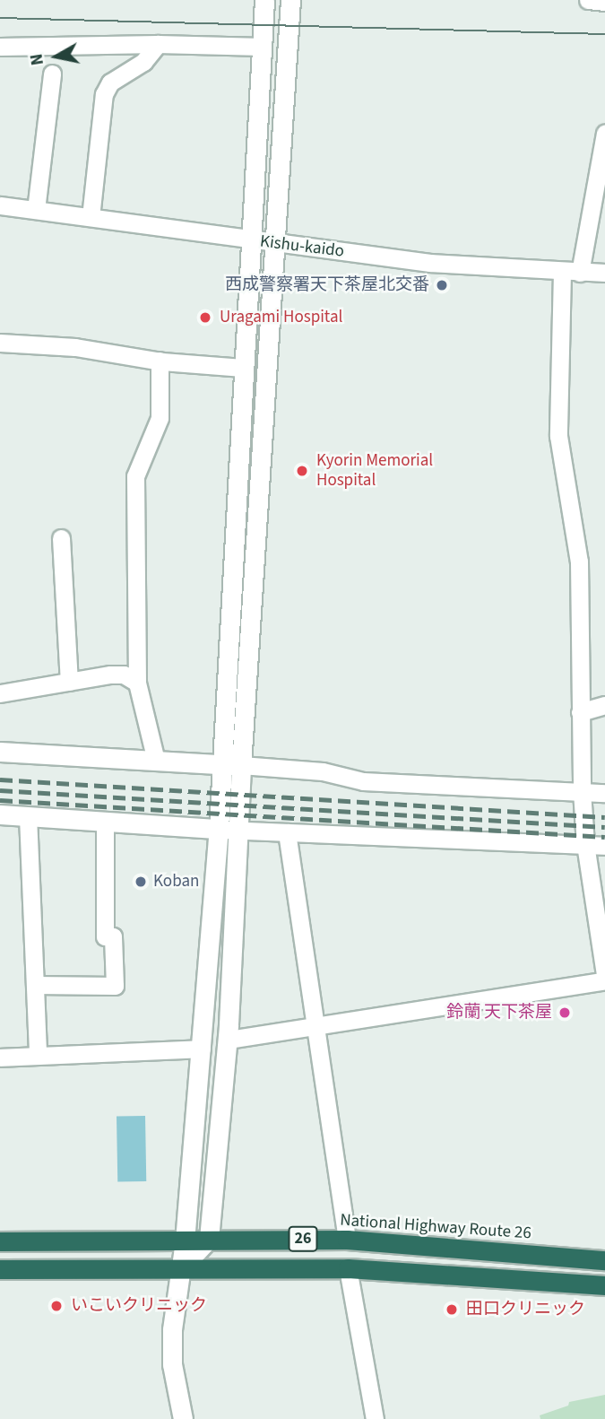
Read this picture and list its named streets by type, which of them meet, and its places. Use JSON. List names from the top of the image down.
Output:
{
  "streets": {
    "highway": ["National Highway Route 26", "26"],
    "street": ["Kishu-kaido"]
  },
  "places": [
    "西成警察署天下茶屋北交番",
    "Uragami Hospital",
    "Kyorin Memorial Hospital",
    "Koban",
    "鈴蘭 天下茶屋",
    "いこいクリニック",
    "田口クリニック"
  ],
  "north": "left"
}
